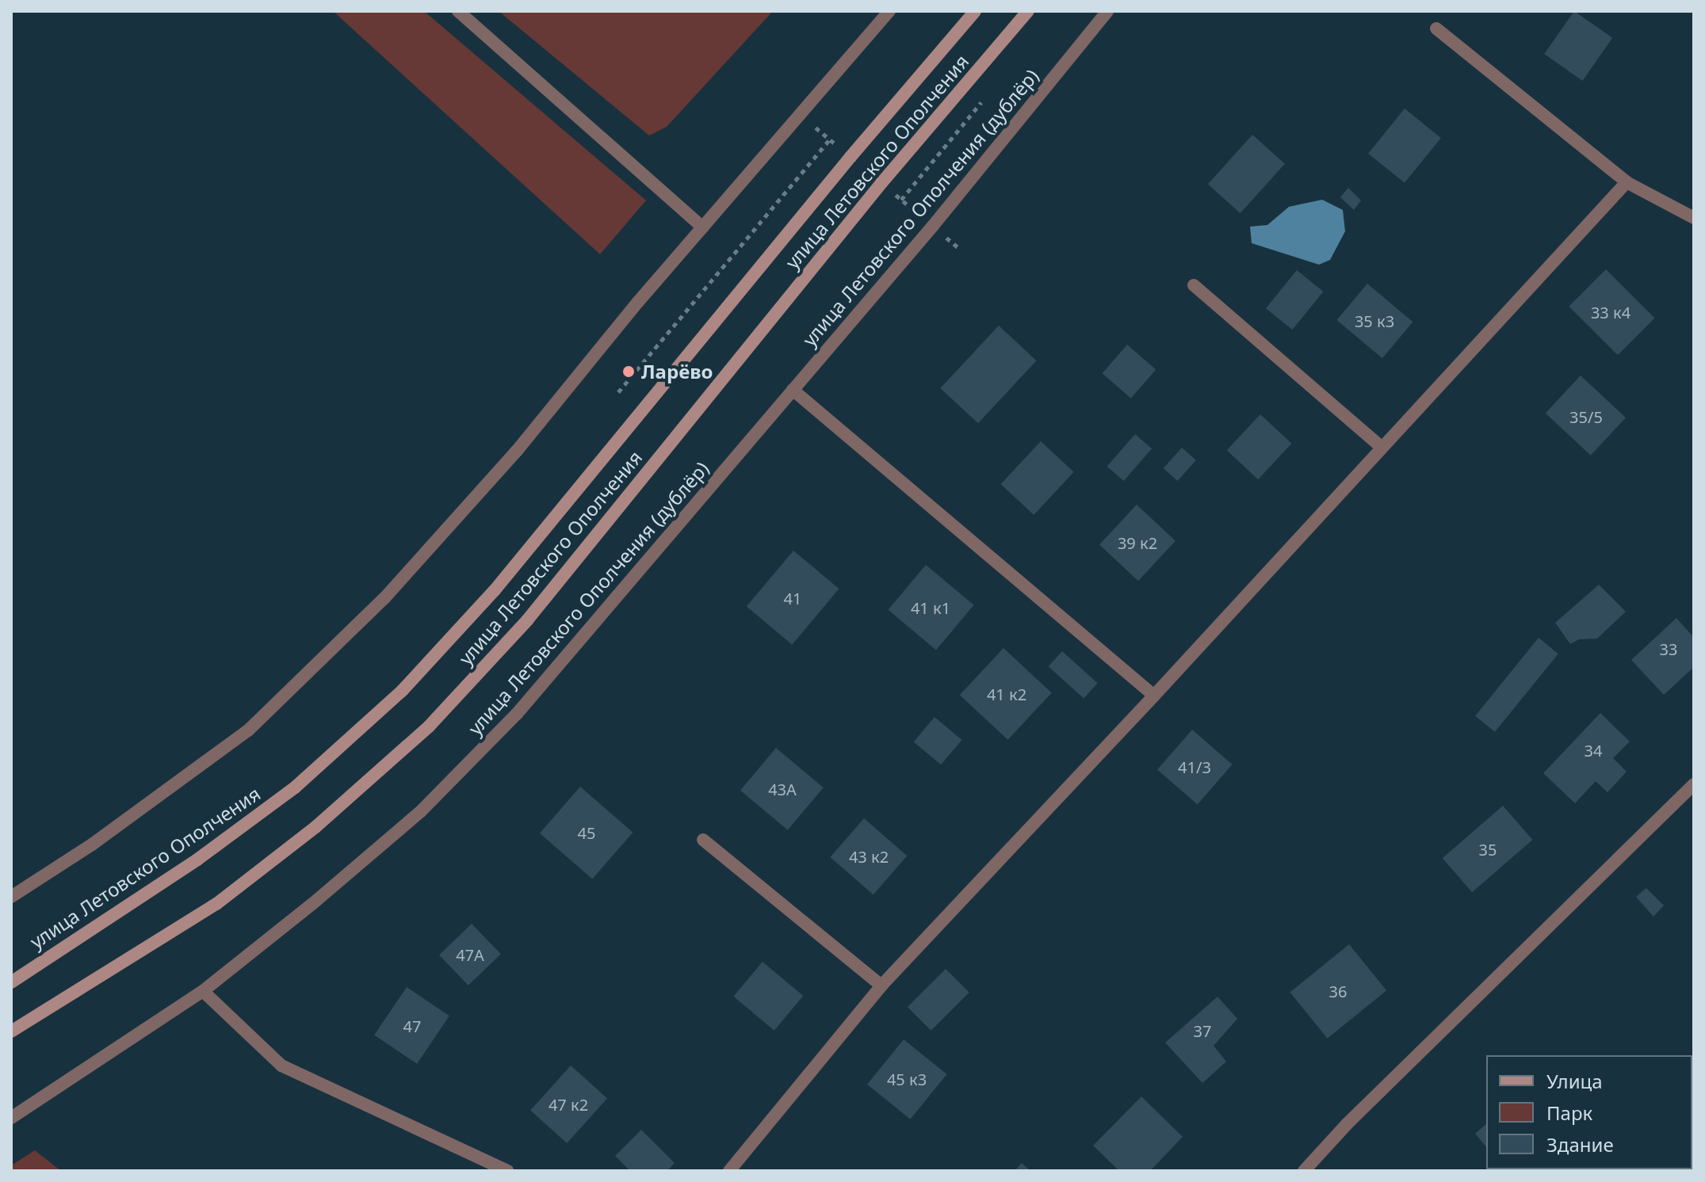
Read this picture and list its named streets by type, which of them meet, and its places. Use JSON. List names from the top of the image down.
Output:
{
  "streets": {
    "main road": ["улица Летовского Ополчения"],
    "street": ["улица Летовского Ополчения (дублёр)"]
  },
  "places": ["Ларёво"],
  "house_numbers": [
    "33 к4",
    "35 к3",
    "35/5",
    "39 к2",
    "41",
    "41 к1",
    "33",
    "41 к2",
    "34",
    "41/3",
    "43А",
    "45",
    "35",
    "43 к2",
    "47А",
    "36",
    "47",
    "37",
    "45 к3",
    "47 к2"
  ],
  "legend": ["Улица", "Парк", "Здание"]
}
